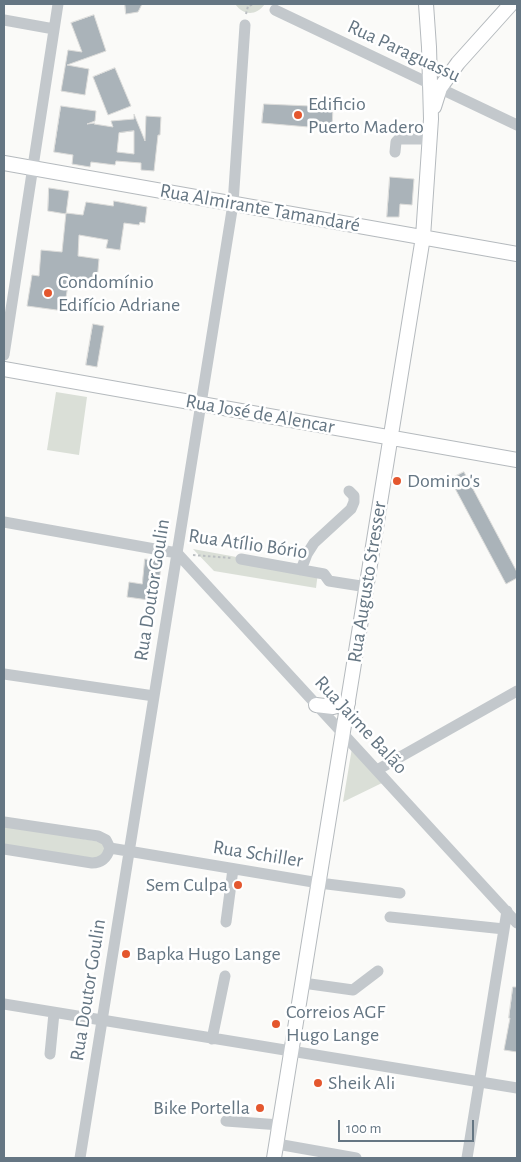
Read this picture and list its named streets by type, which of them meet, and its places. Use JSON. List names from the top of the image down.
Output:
{
  "streets": {
    "main road": ["Rua Almirante Tamandaré", "Rua José de Alencar", "Rua Augusto Stresser"],
    "street": [
      "Rua Paraguassu",
      "Rua Atílio Bório",
      "Rua Doutor Goulin",
      "Rua Jaime Balão",
      "Rua Schiller"
    ]
  },
  "crossings": [
    ["Rua Paraguassu", "Rua Augusto Stresser"],
    ["Rua Almirante Tamandaré", "Rua Augusto Stresser"],
    ["Rua Almirante Tamandaré", "Rua Doutor Goulin"],
    ["Rua José de Alencar", "Rua Augusto Stresser"],
    ["Rua José de Alencar", "Rua Doutor Goulin"],
    ["Rua Atílio Bório", "Rua Augusto Stresser"],
    ["Rua Atílio Bório", "Rua Doutor Goulin"],
    ["Rua Atílio Bório", "Rua Jaime Balão"],
    ["Rua Augusto Stresser", "Rua Jaime Balão"],
    ["Rua Augusto Stresser", "Rua Schiller"],
    ["Rua Doutor Goulin", "Rua Jaime Balão"],
    ["Rua Doutor Goulin", "Rua Schiller"]
  ],
  "places": [
    "Edificio Puerto Madero",
    "Condomínio Edifício Adriane",
    "Domino's",
    "Sem Culpa",
    "Bapka Hugo Lange",
    "Correios AGF Hugo Lange",
    "Sheik Ali",
    "Bike Portella"
  ],
  "scale_bar": "100 m"
}
